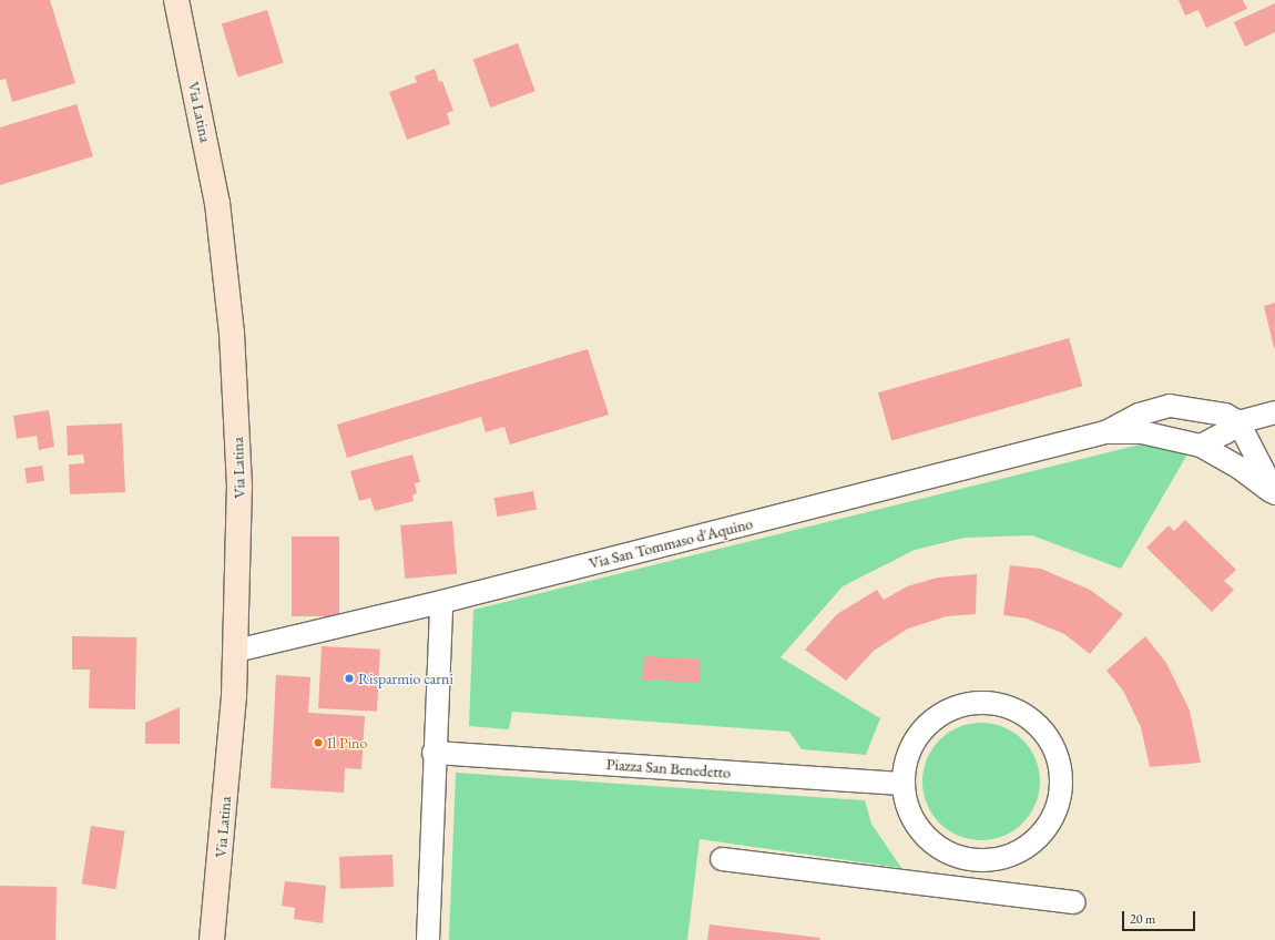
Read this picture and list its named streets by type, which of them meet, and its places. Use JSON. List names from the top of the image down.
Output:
{
  "streets": {
    "main road": ["Via Latina"],
    "street": ["Via San Tommaso d'Aquino", "Piazza San Benedetto"]
  },
  "crossings": [
    ["Via Latina", "Via San Tommaso d'Aquino"]
  ],
  "places": ["Risparmio carni", "Il Pino"],
  "scale_bar": "20 m"
}
